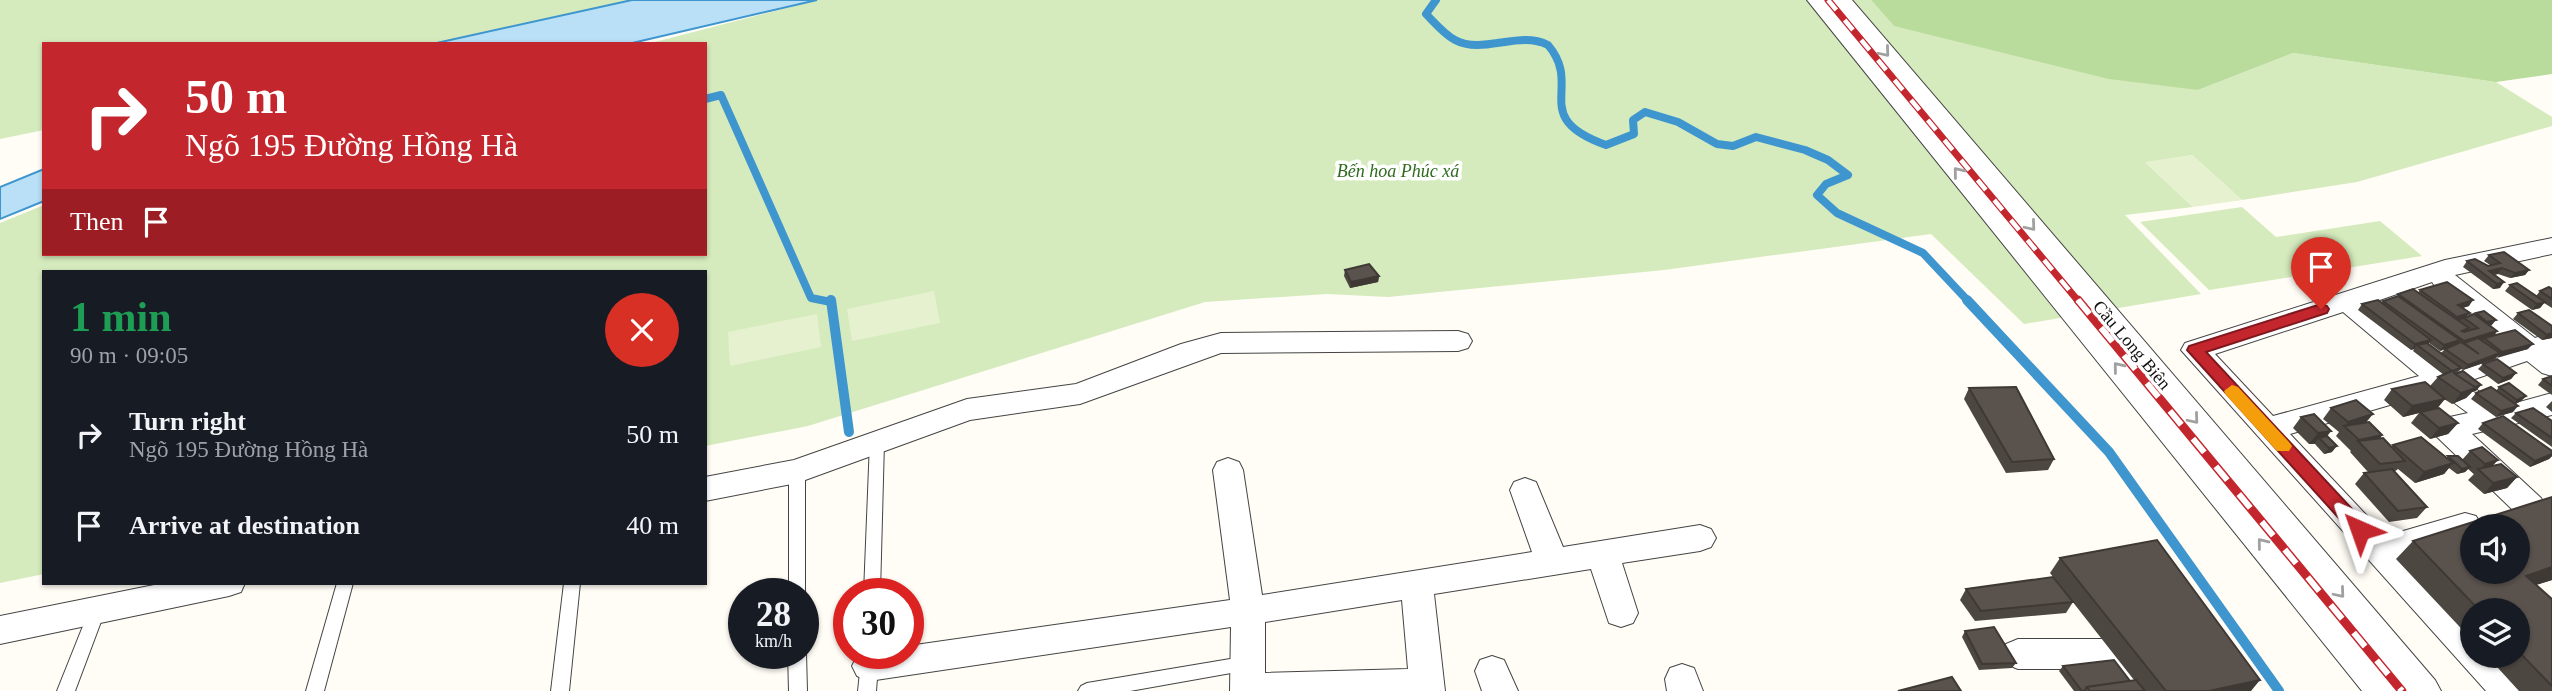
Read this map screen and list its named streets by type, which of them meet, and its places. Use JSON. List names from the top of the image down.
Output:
{
  "streets": {
    "street": ["Cầu Long Biên"]
  },
  "parks": ["Bến hoa Phúc xá"],
  "page": {
    "turn": ["50 m", "Ngõ 195 Đường Hồng Hà"],
    "then": "Then",
    "heading": ["1 min", "90 m · 09:05"],
    "list": [
      {
        "name": "Turn right",
        "note": "Ngõ 195 Đường Hồng Hà",
        "value": "50 m"
      },
      {
        "name": "Arrive at destination",
        "value": "40 m"
      }
    ],
    "speed": "28 km/h",
    "limit": "30"
  }
}
